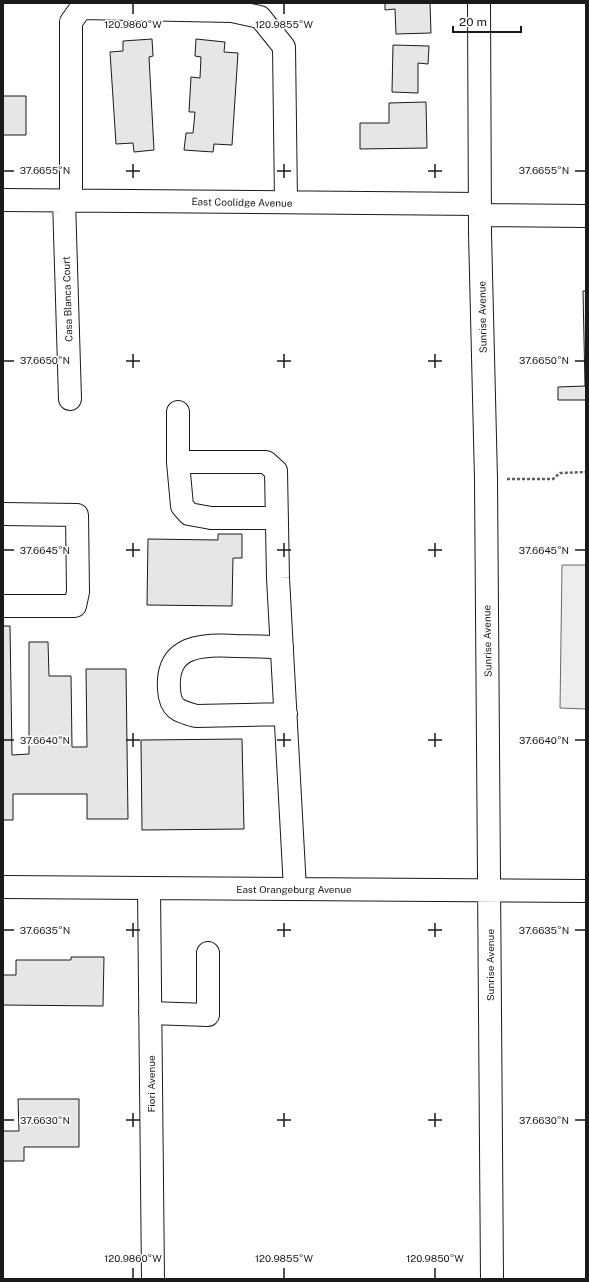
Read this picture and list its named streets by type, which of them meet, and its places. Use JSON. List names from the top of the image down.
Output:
{
  "streets": {
    "street": [
      "East Coolidge Avenue",
      "Casa Blanca Court",
      "Sunrise Avenue",
      "East Orangeburg Avenue",
      "Fiori Avenue"
    ]
  },
  "crossings": [
    ["East Coolidge Avenue", "Casa Blanca Court"],
    ["East Coolidge Avenue", "Sunrise Avenue"],
    ["Sunrise Avenue", "East Orangeburg Avenue"],
    ["East Orangeburg Avenue", "Fiori Avenue"]
  ],
  "scale_bar": "20 m",
  "coordinates": [
    "120.9860°W",
    "120.9855°W",
    "37.6655°N",
    "37.6650°N",
    "37.6645°N",
    "37.6640°N",
    "37.6635°N",
    "37.6630°N",
    "120.9850°W"
  ]
}
